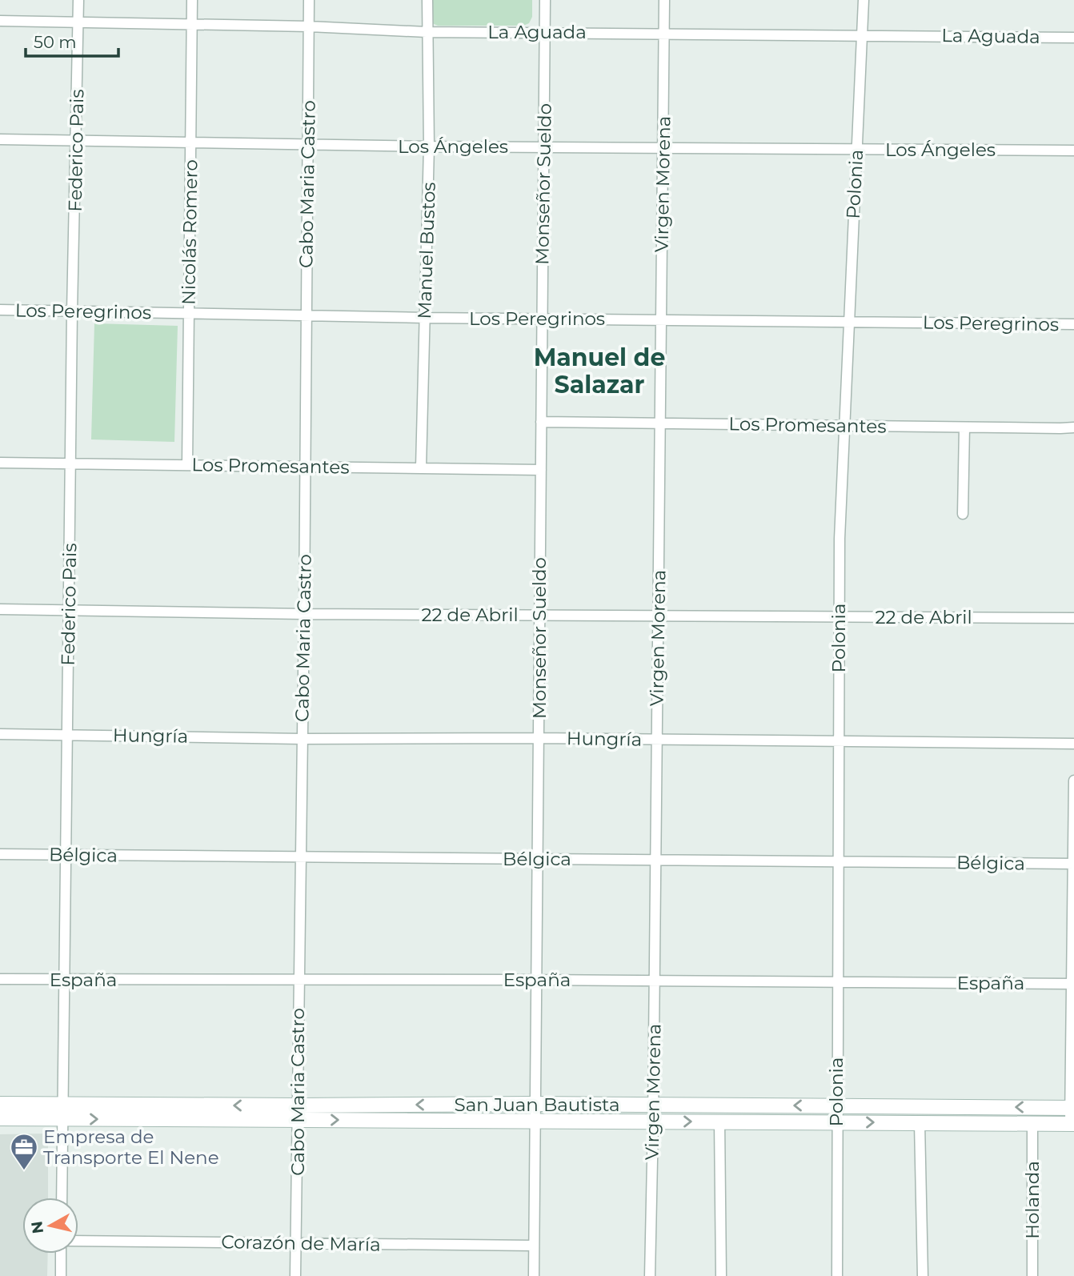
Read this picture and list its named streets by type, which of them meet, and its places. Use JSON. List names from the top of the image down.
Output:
{
  "streets": {
    "street": [
      "La Aguada",
      "Los Ángeles",
      "Federico Pais",
      "Cabo Maria Castro",
      "Monseñor Sueldo",
      "Virgen Morena",
      "Polonia",
      "Nicolás Romero",
      "Manuel Bustos",
      "Los Peregrinos",
      "Los Promesantes",
      "22 de Abril",
      "Hungría",
      "Bélgica",
      "España",
      "San Juan Bautista",
      "Holanda",
      "Corazón de María"
    ]
  },
  "crossings": [
    ["La Aguada", "Federico Pais"],
    ["La Aguada", "Cabo Maria Castro"],
    ["La Aguada", "Monseñor Sueldo"],
    ["La Aguada", "Virgen Morena"],
    ["La Aguada", "Polonia"],
    ["La Aguada", "Nicolás Romero"],
    ["La Aguada", "Manuel Bustos"],
    ["Los Ángeles", "Federico Pais"],
    ["Los Ángeles", "Cabo Maria Castro"],
    ["Los Ángeles", "Monseñor Sueldo"],
    ["Los Ángeles", "Virgen Morena"],
    ["Los Ángeles", "Polonia"],
    ["Los Ángeles", "Nicolás Romero"],
    ["Los Ángeles", "Manuel Bustos"],
    ["Federico Pais", "Los Peregrinos"],
    ["Federico Pais", "Los Promesantes"],
    ["Federico Pais", "22 de Abril"],
    ["Federico Pais", "Hungría"],
    ["Federico Pais", "Bélgica"],
    ["Federico Pais", "España"],
    ["Federico Pais", "San Juan Bautista"],
    ["Cabo Maria Castro", "Los Peregrinos"],
    ["Cabo Maria Castro", "Los Promesantes"],
    ["Cabo Maria Castro", "22 de Abril"],
    ["Cabo Maria Castro", "Hungría"],
    ["Cabo Maria Castro", "Bélgica"],
    ["Cabo Maria Castro", "España"],
    ["Cabo Maria Castro", "San Juan Bautista"],
    ["Cabo Maria Castro", "Corazón de María"],
    ["Monseñor Sueldo", "Los Peregrinos"],
    ["Monseñor Sueldo", "Los Promesantes"],
    ["Monseñor Sueldo", "22 de Abril"],
    ["Monseñor Sueldo", "Hungría"],
    ["Monseñor Sueldo", "Bélgica"],
    ["Monseñor Sueldo", "España"],
    ["Monseñor Sueldo", "San Juan Bautista"],
    ["Monseñor Sueldo", "Corazón de María"],
    ["Virgen Morena", "Los Peregrinos"],
    ["Virgen Morena", "Los Promesantes"],
    ["Virgen Morena", "22 de Abril"],
    ["Virgen Morena", "Hungría"],
    ["Virgen Morena", "Bélgica"],
    ["Virgen Morena", "España"],
    ["Virgen Morena", "San Juan Bautista"],
    ["Polonia", "Los Peregrinos"],
    ["Polonia", "Los Promesantes"],
    ["Polonia", "22 de Abril"],
    ["Polonia", "Hungría"],
    ["Polonia", "Bélgica"],
    ["Polonia", "España"],
    ["Polonia", "San Juan Bautista"],
    ["Nicolás Romero", "Los Peregrinos"],
    ["Nicolás Romero", "Los Promesantes"],
    ["Manuel Bustos", "Los Peregrinos"],
    ["Manuel Bustos", "Los Promesantes"],
    ["San Juan Bautista", "Holanda"]
  ],
  "districts": ["Manuel de Salazar"],
  "places": {
    "office": ["Empresa de Transporte El Nene"]
  },
  "scale_bar": "50 m",
  "north": "left"
}
